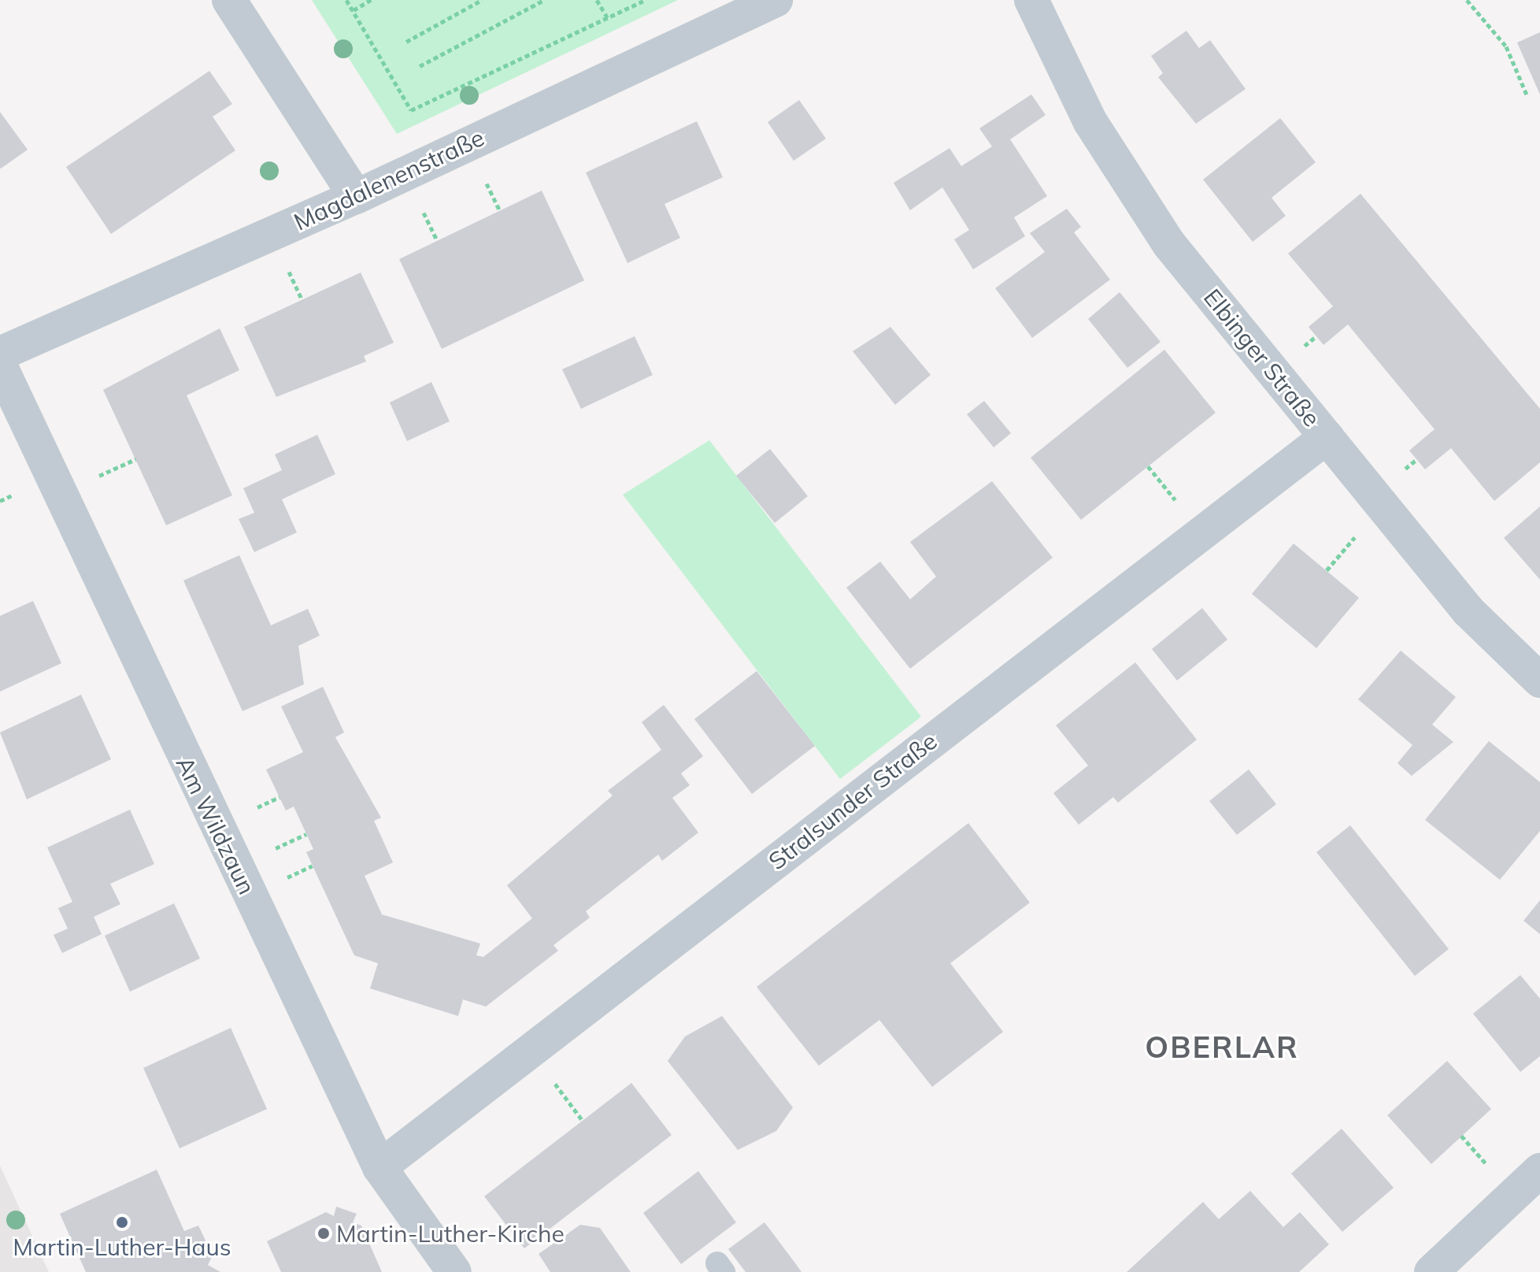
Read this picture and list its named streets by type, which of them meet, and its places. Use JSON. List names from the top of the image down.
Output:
{
  "streets": {
    "street": [
      "Magdalenenstraße",
      "Elbinger Straße",
      "Stralsunder Straße",
      "Am Wildzaun"
    ]
  },
  "crossings": [
    ["Elbinger Straße", "Stralsunder Straße"],
    ["Stralsunder Straße", "Am Wildzaun"]
  ],
  "districts": ["OBERLAR"],
  "places": ["Martin-Luther-Haus", "Martin-Luther-Kirche"]
}
